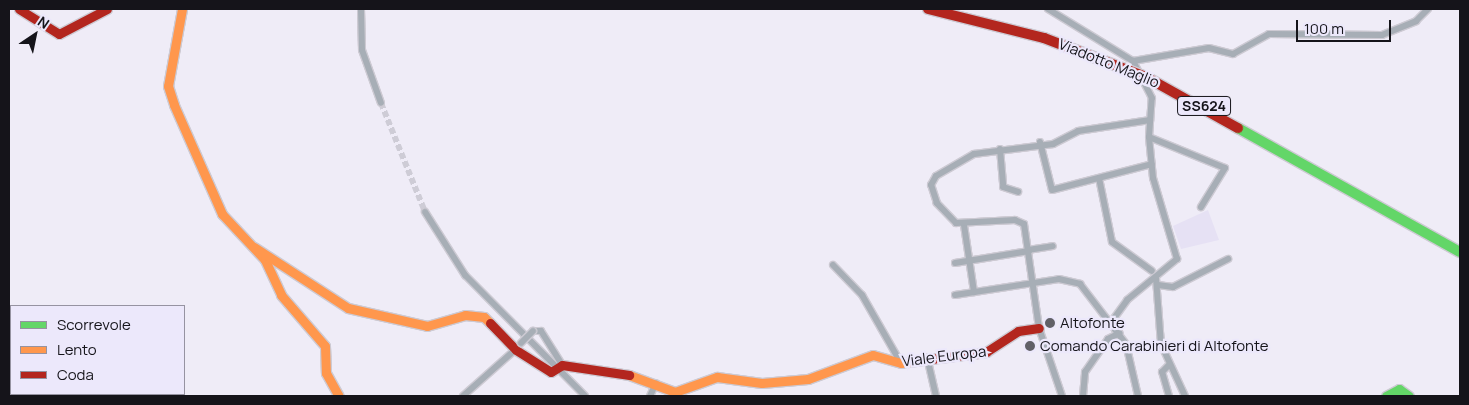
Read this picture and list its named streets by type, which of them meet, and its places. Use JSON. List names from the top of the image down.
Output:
{
  "streets": {
    "street": ["Viadotto Maglio", "SS624", "Viale Europa"]
  },
  "places": ["Altofonte", "Comando Carabinieri di Altofonte"],
  "legend": ["Scorrevole", "Lento", "Coda"],
  "scale_bar": "100 m",
  "north": "top right"
}
